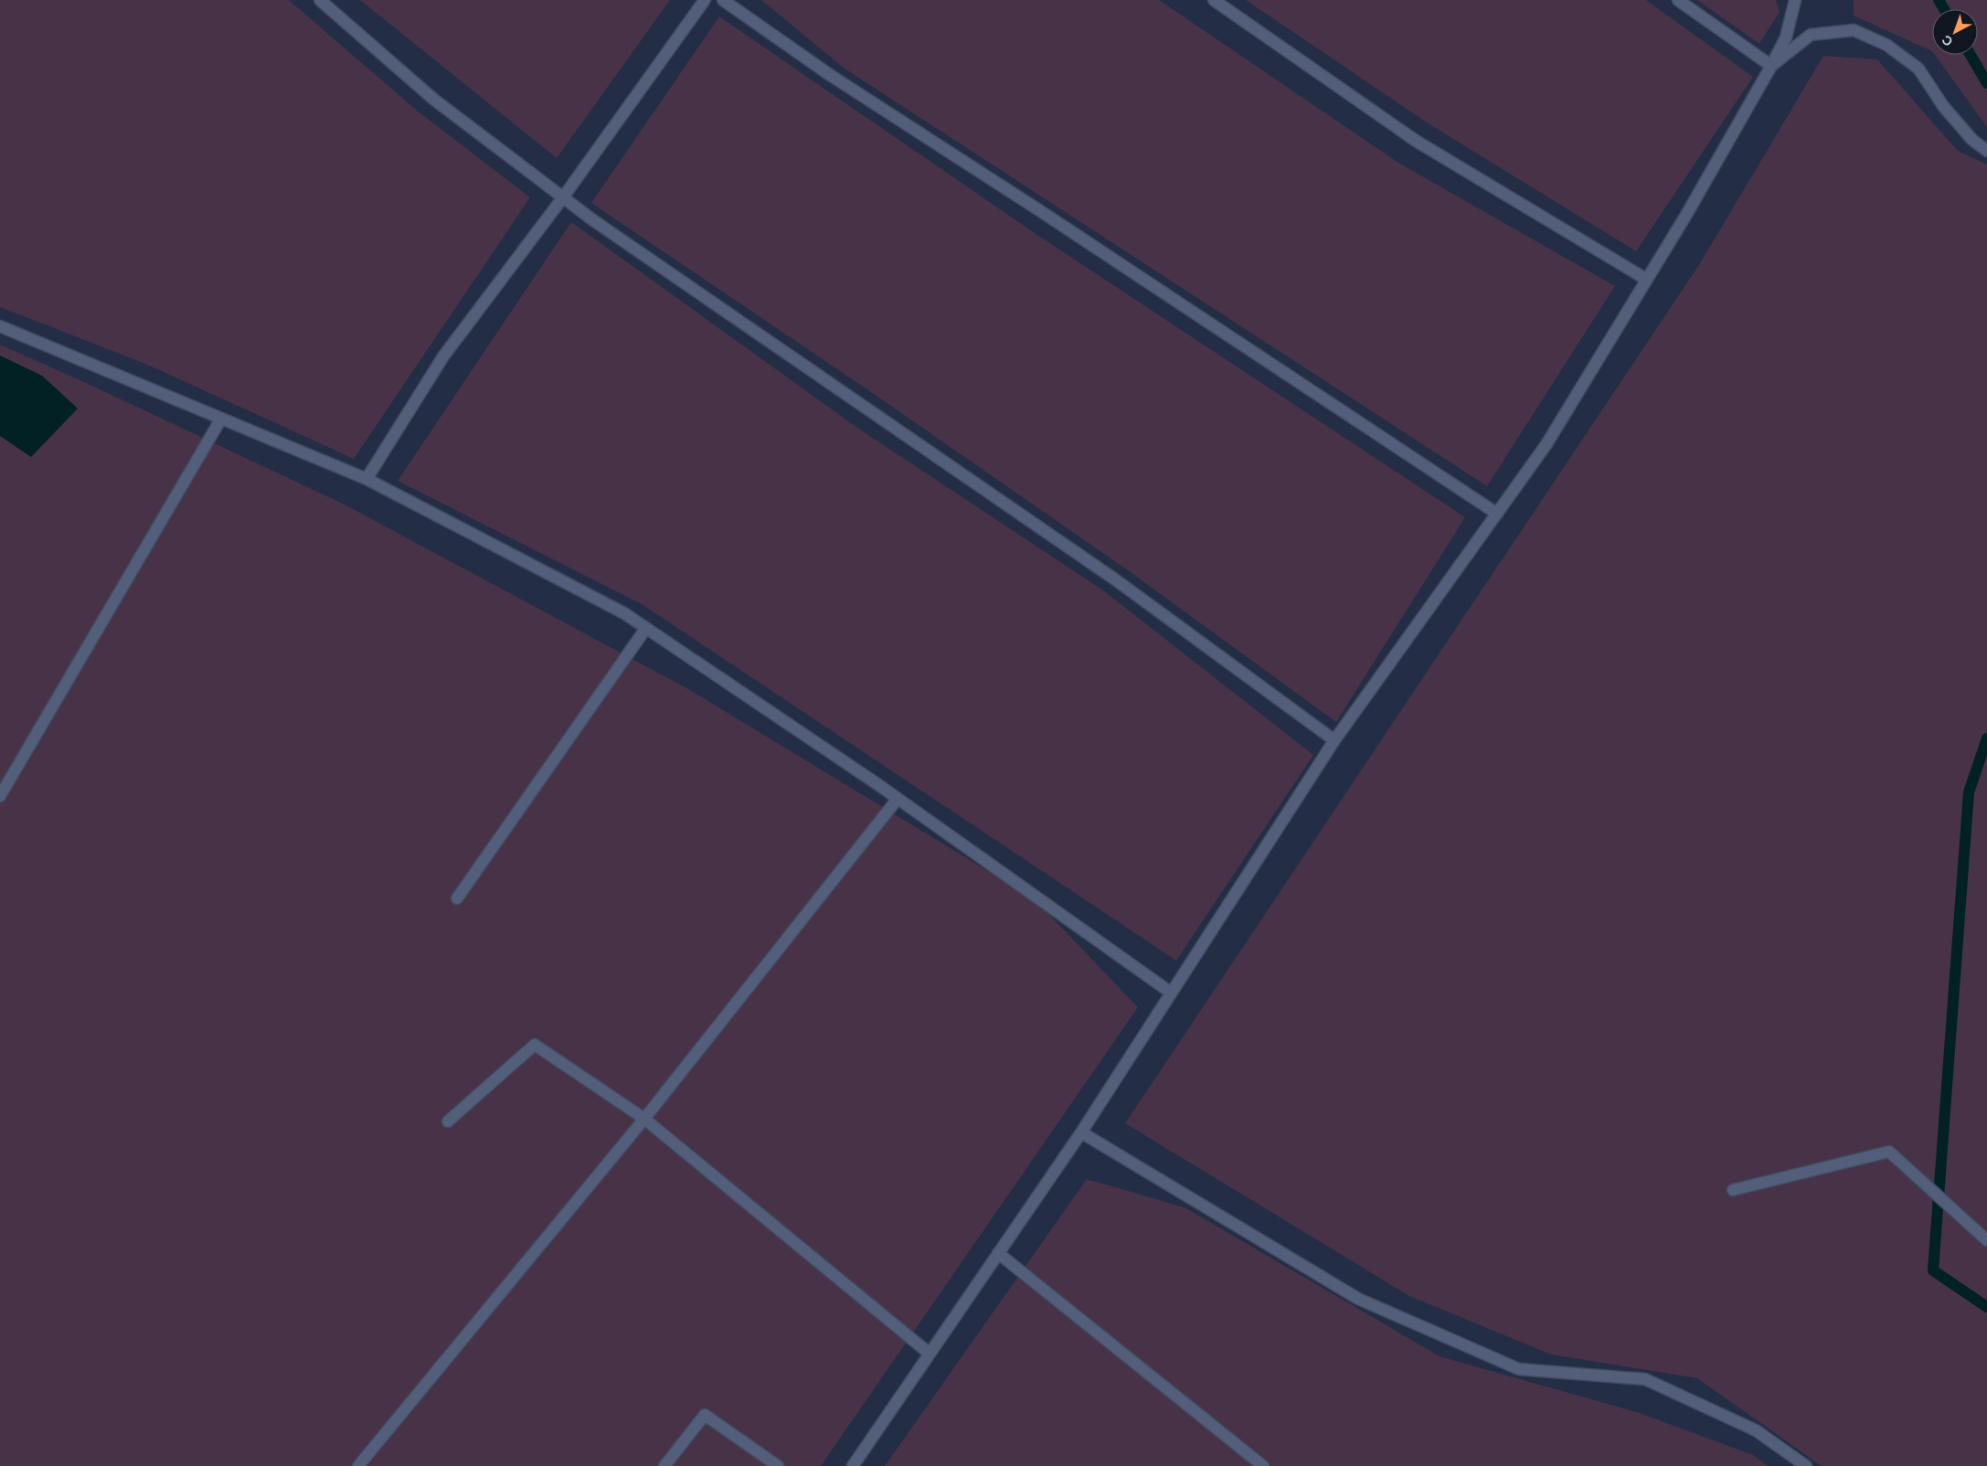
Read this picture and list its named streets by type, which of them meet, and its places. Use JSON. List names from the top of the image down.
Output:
{
  "north": "bottom left"
}
